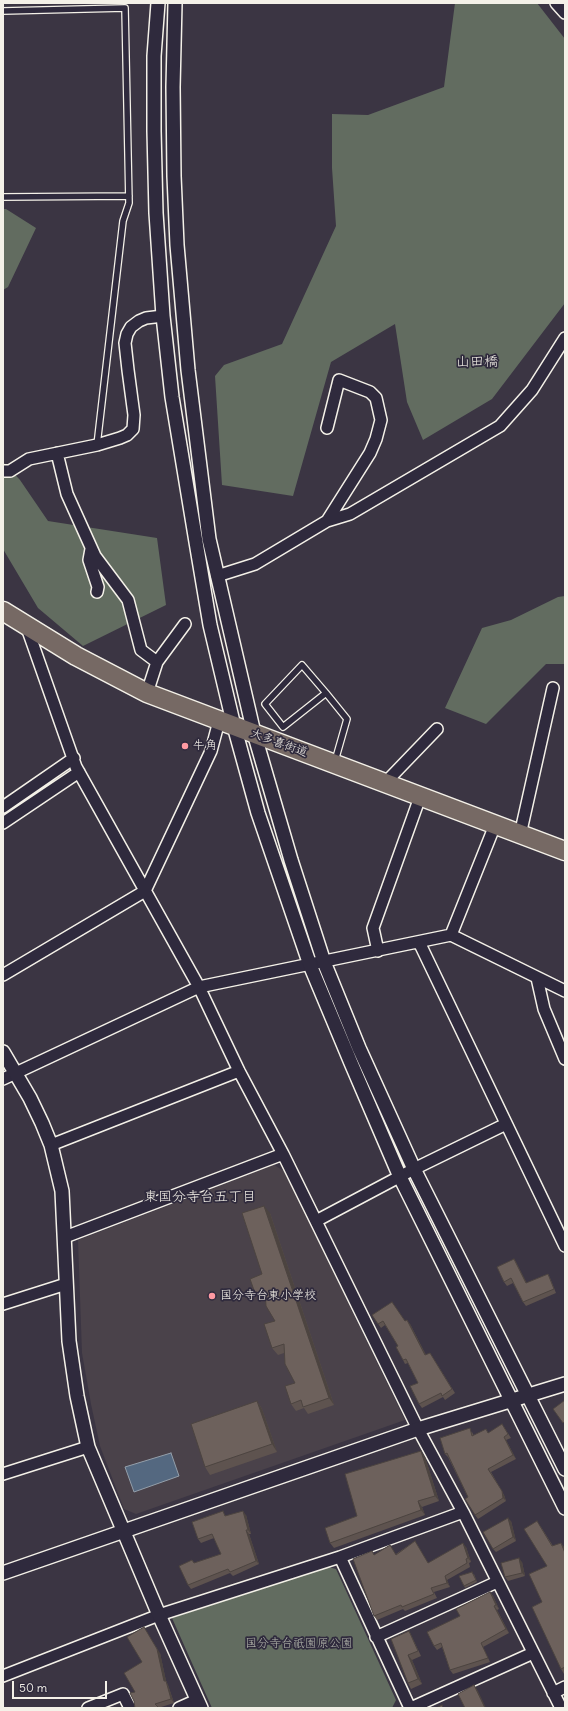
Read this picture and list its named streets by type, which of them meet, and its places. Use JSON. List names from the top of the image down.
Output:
{
  "streets": {
    "highway": ["大多喜街道"]
  },
  "districts": ["山田橋", "東国分寺台五丁目"],
  "parks": ["国分寺台祇園原公園"],
  "places": ["牛角", "国分寺台東小学校"],
  "scale_bar": "50 m"
}
